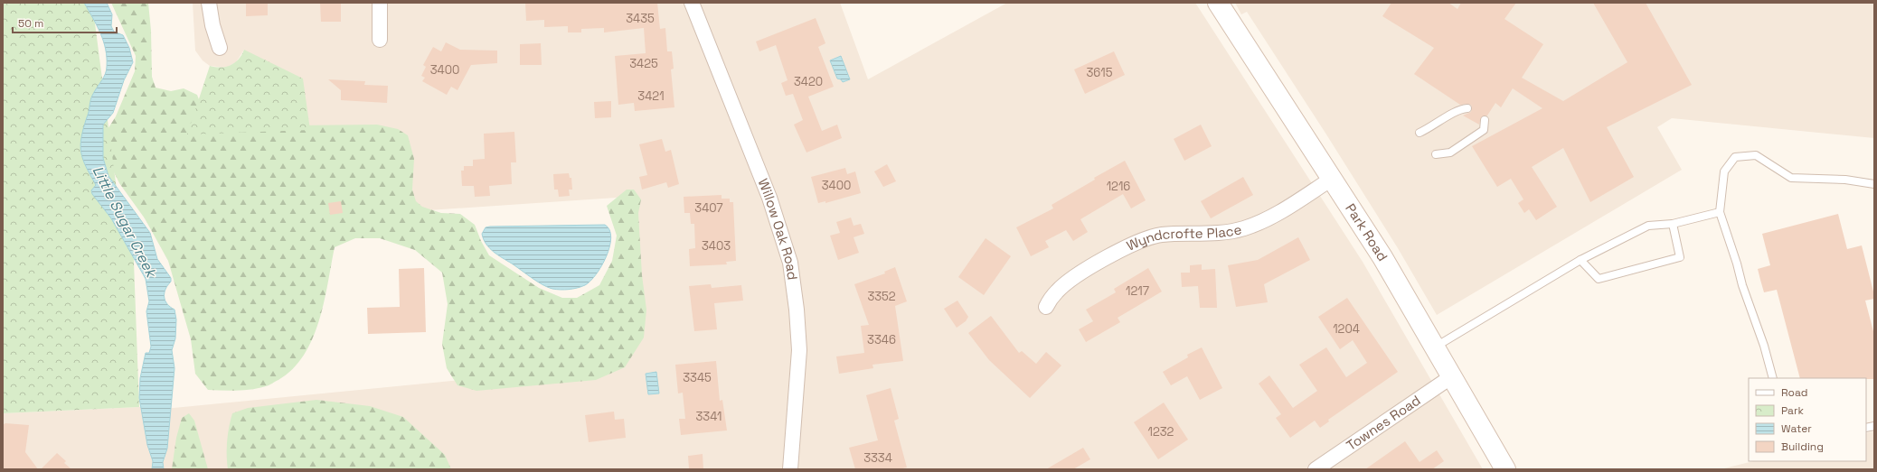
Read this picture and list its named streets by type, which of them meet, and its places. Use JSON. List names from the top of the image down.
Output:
{
  "streets": {
    "main road": ["Park Road"],
    "street": ["Willow Oak Road", "Wyndcrofte Place", "Townes Road"]
  },
  "crossings": [
    ["Park Road", "Wyndcrofte Place"],
    ["Park Road", "Townes Road"]
  ],
  "water": ["Little Sugar Creek"],
  "house_numbers": [
    "3435",
    "3425",
    "3400",
    "3615",
    "3420",
    "3421",
    "3400",
    "1216",
    "3407",
    "3403",
    "1217",
    "3352",
    "1204",
    "3346",
    "3345",
    "3341",
    "1232",
    "3334"
  ],
  "legend": [
    "Road",
    "Park",
    "Water",
    "Building"
  ],
  "scale_bar": "50 m"
}
